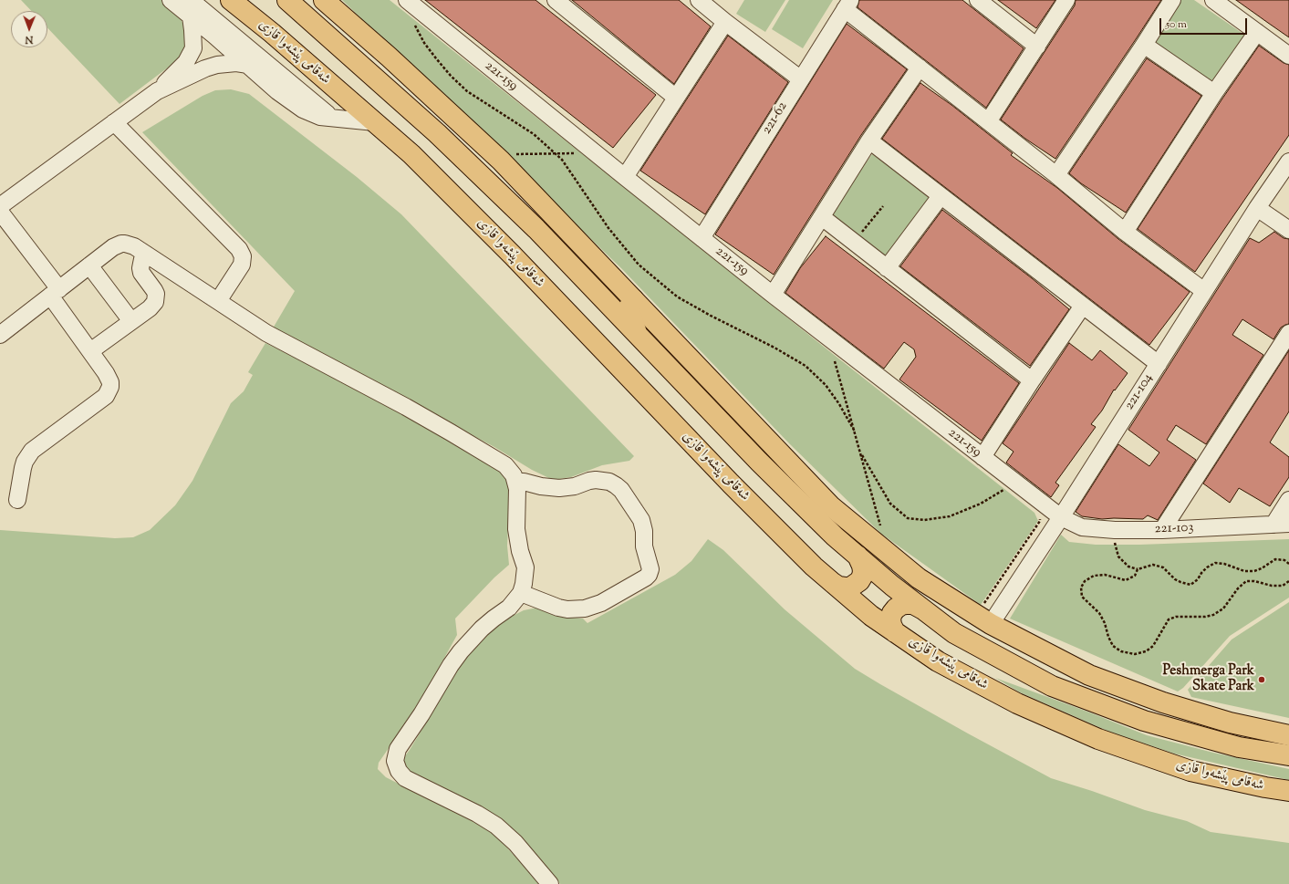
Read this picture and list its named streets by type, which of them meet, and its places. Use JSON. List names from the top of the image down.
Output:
{
  "streets": {
    "main road": ["شەقامی پێشەوا قازی"],
    "street": [
      "221-159",
      "221-62",
      "221-104",
      "221-103"
    ]
  },
  "crossings": [
    ["221-159", "221-62"],
    ["221-159", "221-104"],
    ["221-159", "221-103"],
    ["221-104", "221-103"]
  ],
  "places": ["Peshmerga Park Skate Park"],
  "scale_bar": "50 m",
  "north": "bottom"
}
